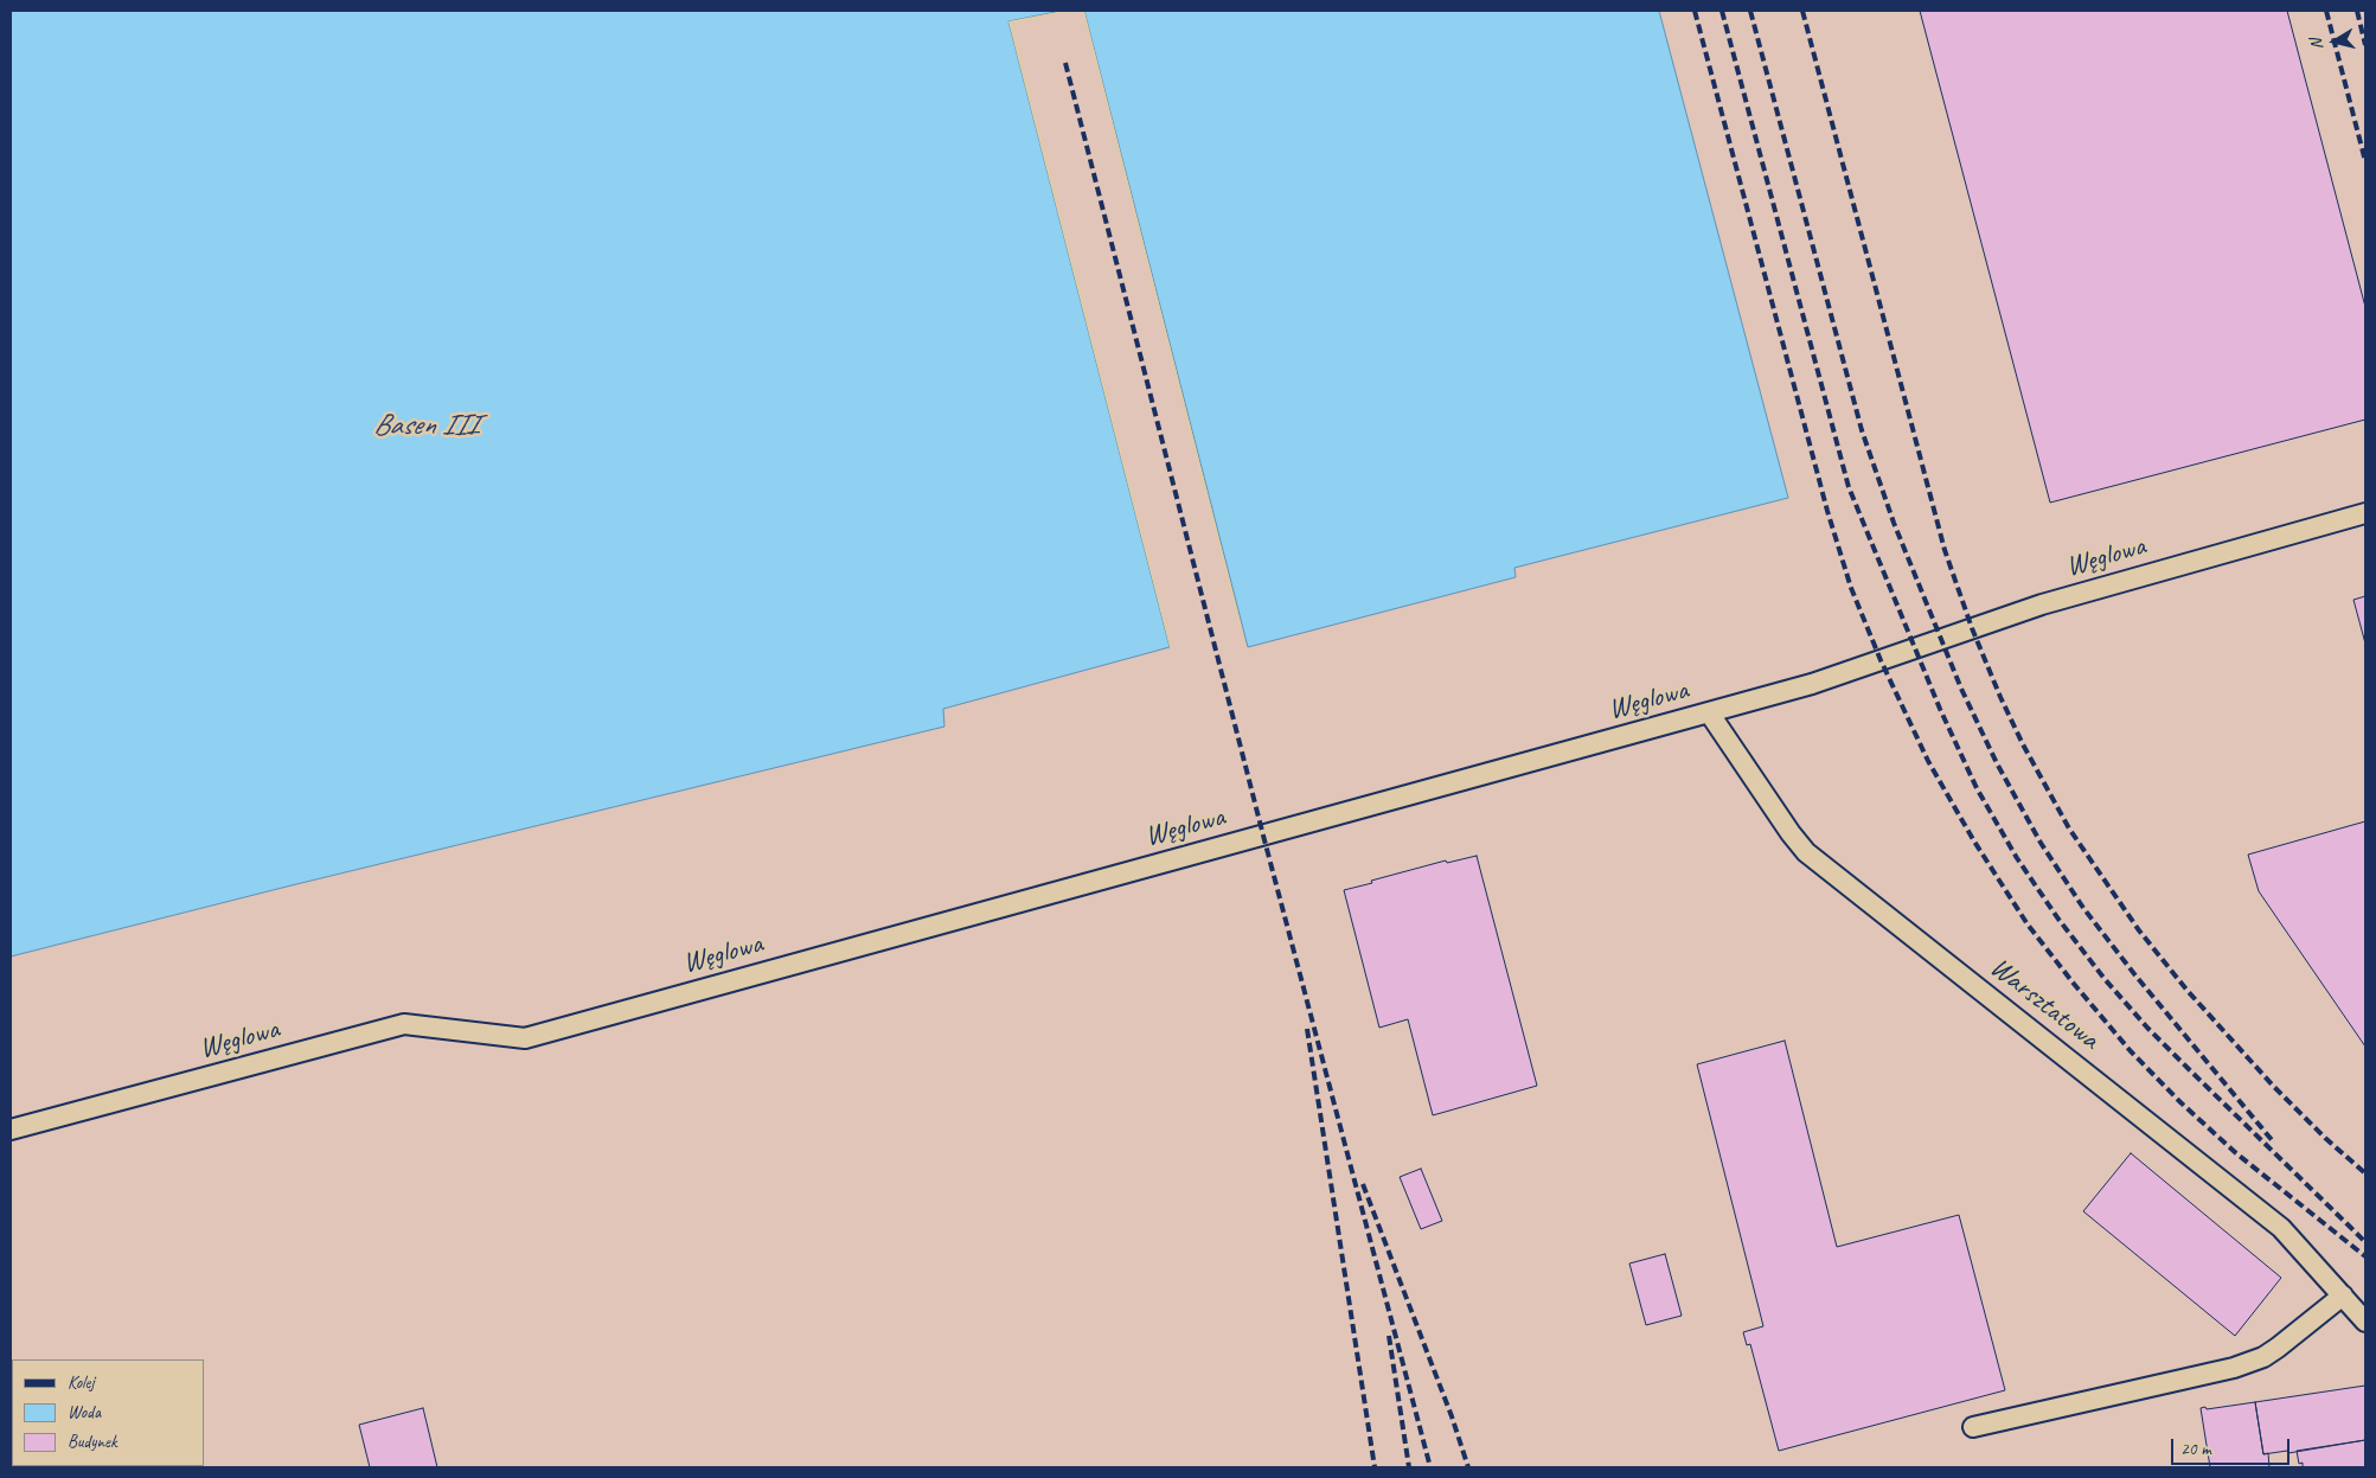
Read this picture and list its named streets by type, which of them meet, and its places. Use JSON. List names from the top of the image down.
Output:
{
  "streets": {
    "lane": ["Węglowa", "Warsztatowa"]
  },
  "crossings": [
    ["Węglowa", "Warsztatowa"]
  ],
  "water": ["Basen III"],
  "legend": ["Kolej", "Woda", "Budynek"],
  "scale_bar": "20 m",
  "north": "left"
}
